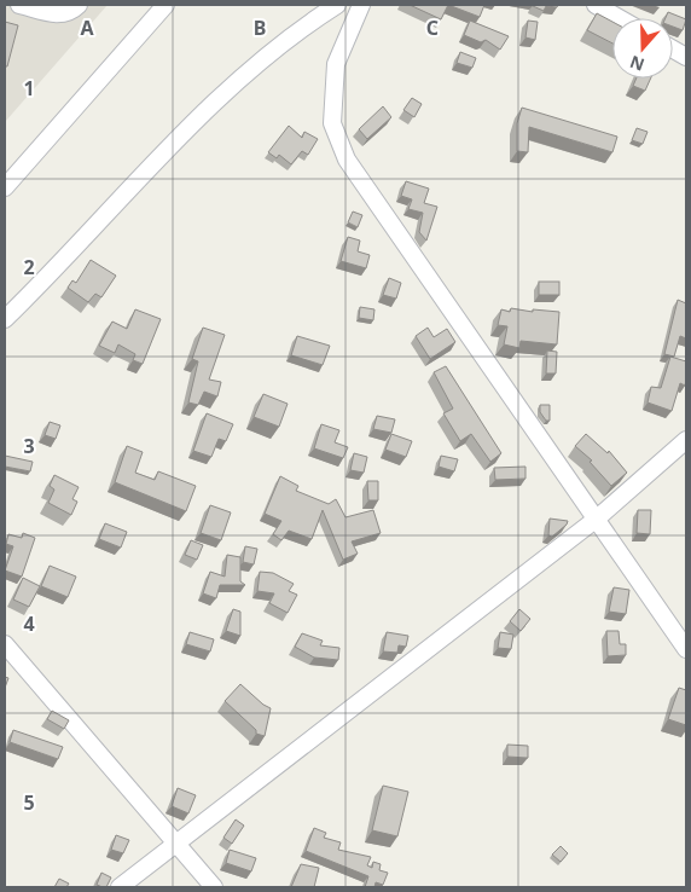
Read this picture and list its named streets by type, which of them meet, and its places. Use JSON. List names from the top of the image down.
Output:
{
  "north": "bottom",
  "grid": {
    "columns": ["A", "B", "C"],
    "rows": [
      "1",
      "2",
      "3",
      "4",
      "5"
    ]
  }
}
